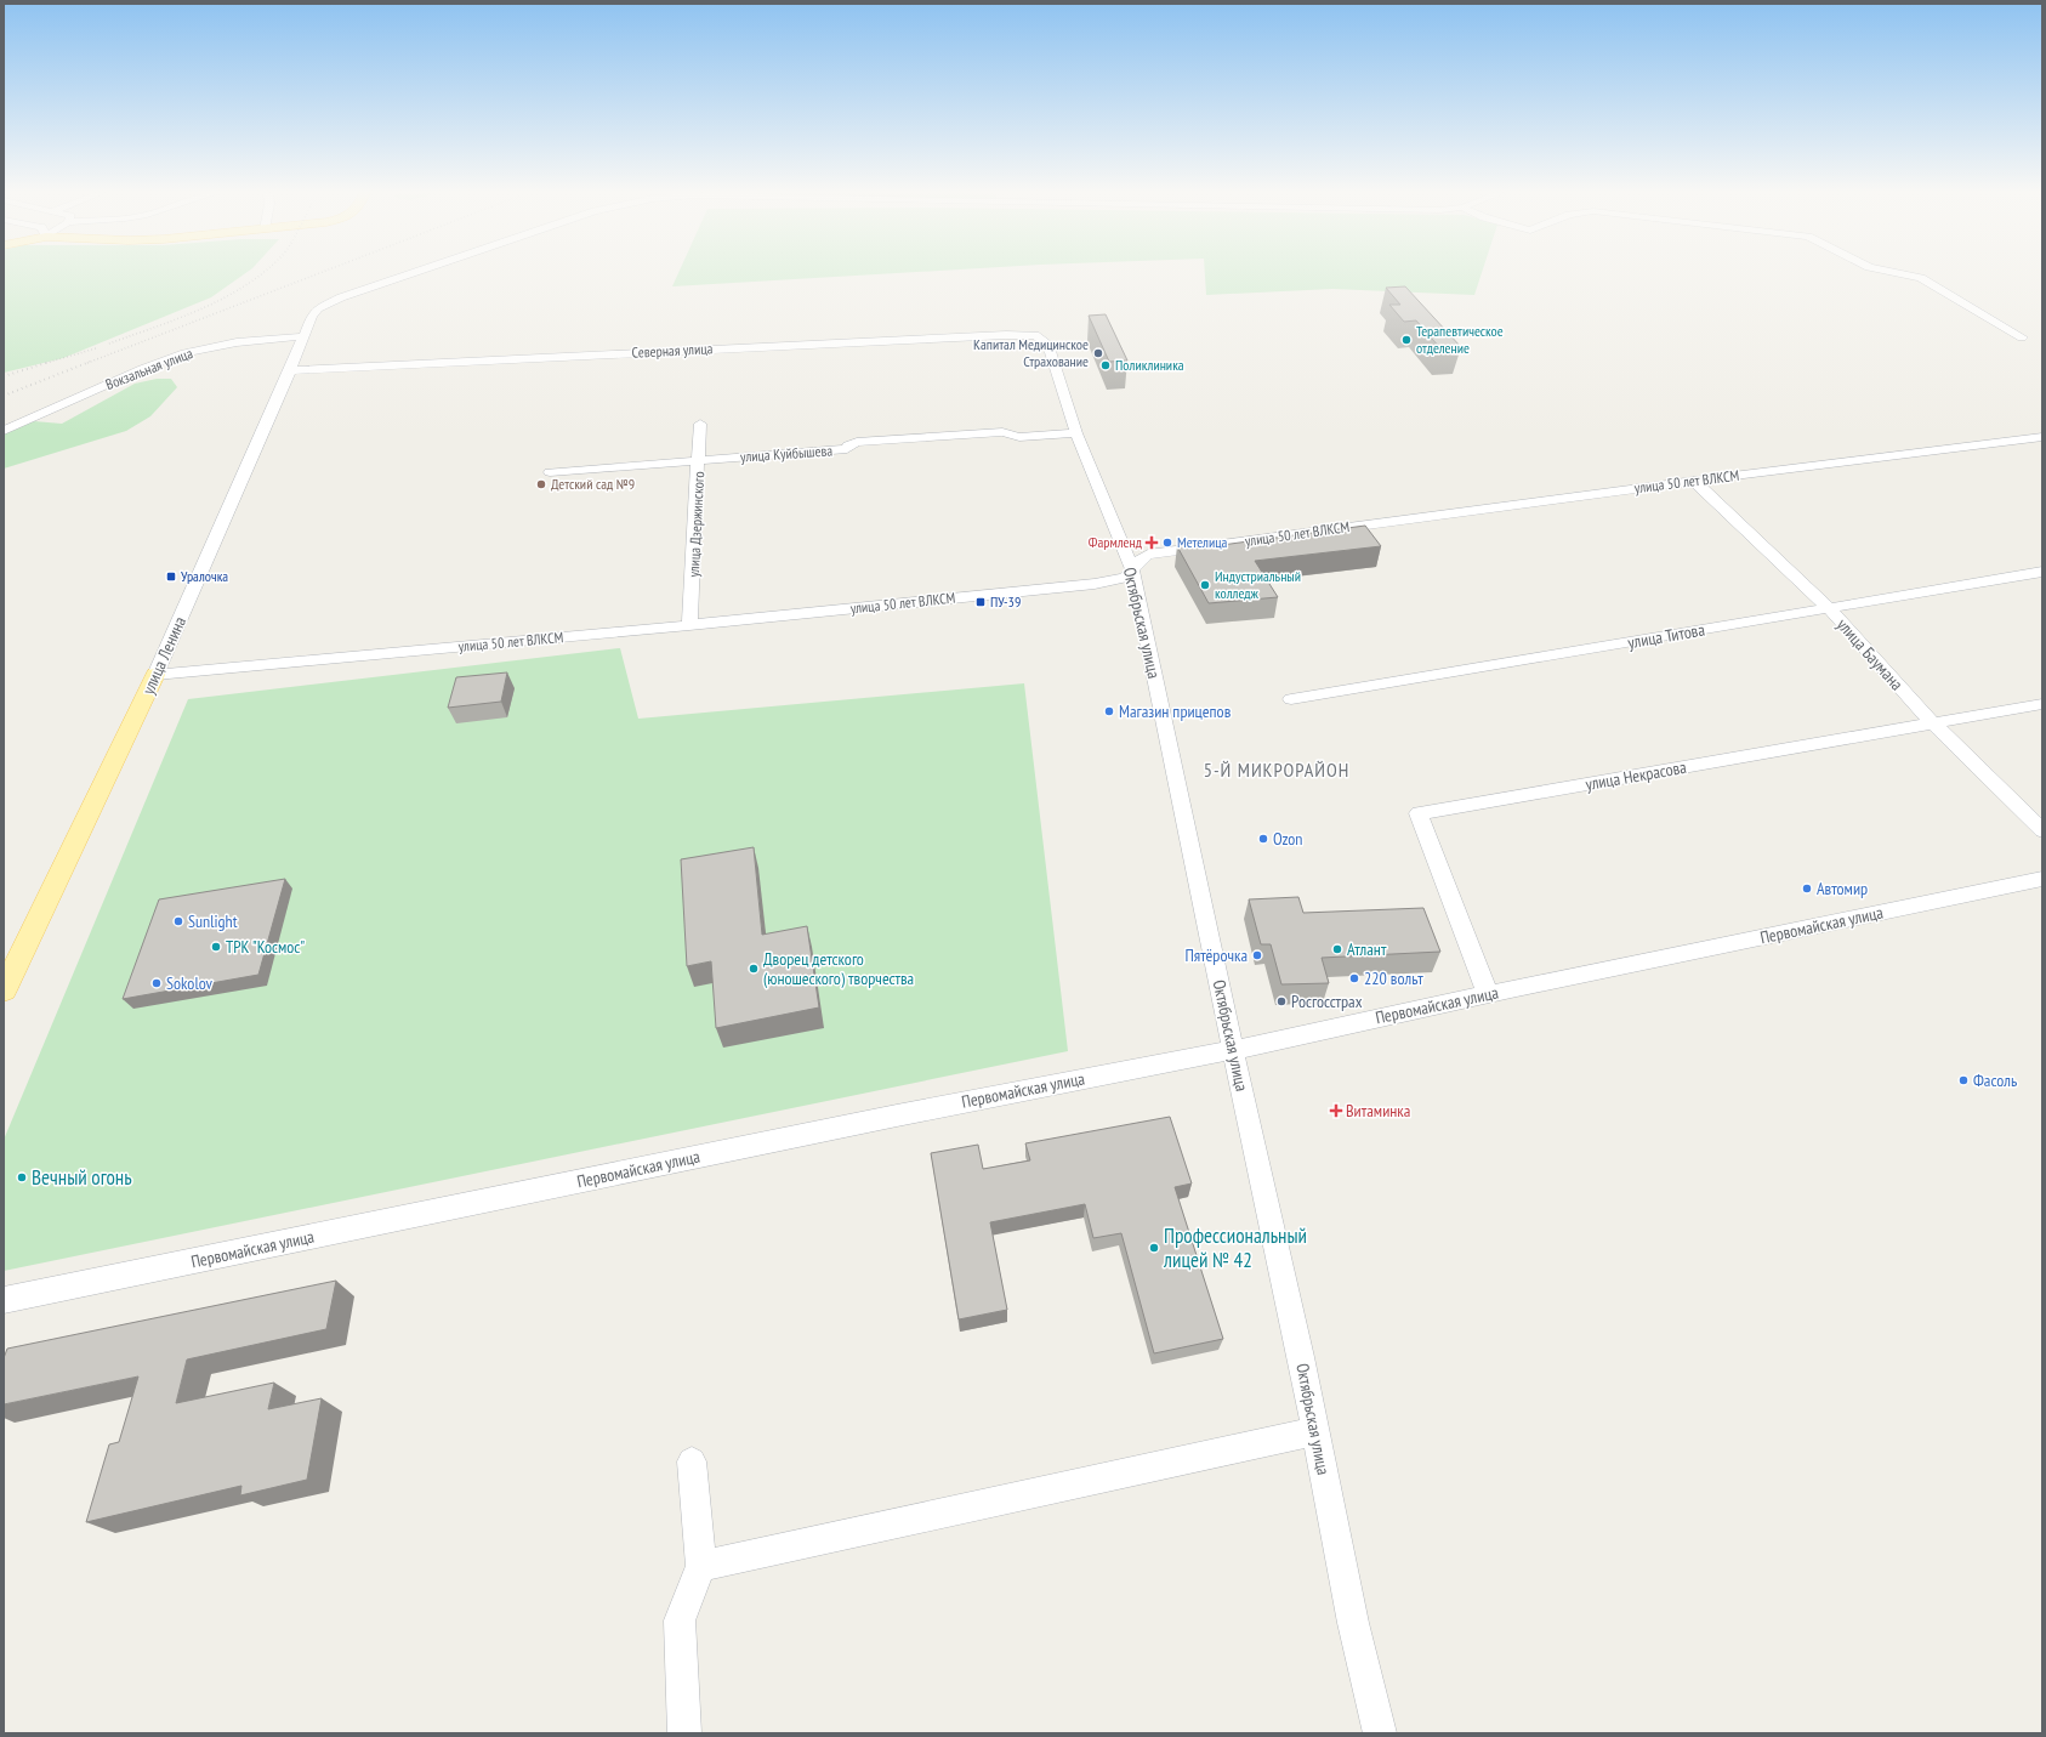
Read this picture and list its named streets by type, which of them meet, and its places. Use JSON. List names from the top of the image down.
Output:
{
  "streets": {
    "main road": ["улица Ленина"],
    "street": [
      "Северная улица",
      "Вокзальная улица",
      "улица Куйбышева",
      "улица 50 лет ВЛКСМ",
      "улица Дзержинского",
      "Октябрьская улица",
      "улица Титова",
      "улица Баумана",
      "улица Некрасова",
      "Первомайская улица"
    ]
  },
  "crossings": [
    ["Северная улица", "Октябрьская улица"],
    ["Северная улица", "улица Ленина"],
    ["Вокзальная улица", "улица Ленина"],
    ["улица Куйбышева", "улица Дзержинского"],
    ["улица Куйбышева", "Октябрьская улица"],
    ["улица 50 лет ВЛКСМ", "улица Дзержинского"],
    ["улица 50 лет ВЛКСМ", "Октябрьская улица"],
    ["улица 50 лет ВЛКСМ", "улица Баумана"],
    ["улица 50 лет ВЛКСМ", "улица Ленина"],
    ["Октябрьская улица", "Первомайская улица"],
    ["улица Титова", "улица Баумана"],
    ["улица Баумана", "улица Некрасова"],
    ["улица Некрасова", "Первомайская улица"]
  ],
  "districts": ["5-Й МИКРОРАЙОН"],
  "places": {
    "other": [
      "Терапевтическое отделение",
      "Капитал Медицинское Страхование",
      "Поликлиника",
      "Детский сад №9",
      "Метелица",
      "Индустриальный колледж",
      "Магазин прицепов",
      "Ozon",
      "Автомир",
      "Sunlight",
      "ТРК \"Космос\"",
      "Атлант",
      "Пятёрочка",
      "Дворец детского (юношеского) творчества",
      "220 вольт",
      "Sokolov",
      "Росгосстрах",
      "Фасоль",
      "Вечный огонь",
      "Профессиональный лицей № 42"
    ],
    "health": ["Фармленд", "Витаминка"],
    "transit": ["Уралочка", "ПУ-39"]
  }
}
